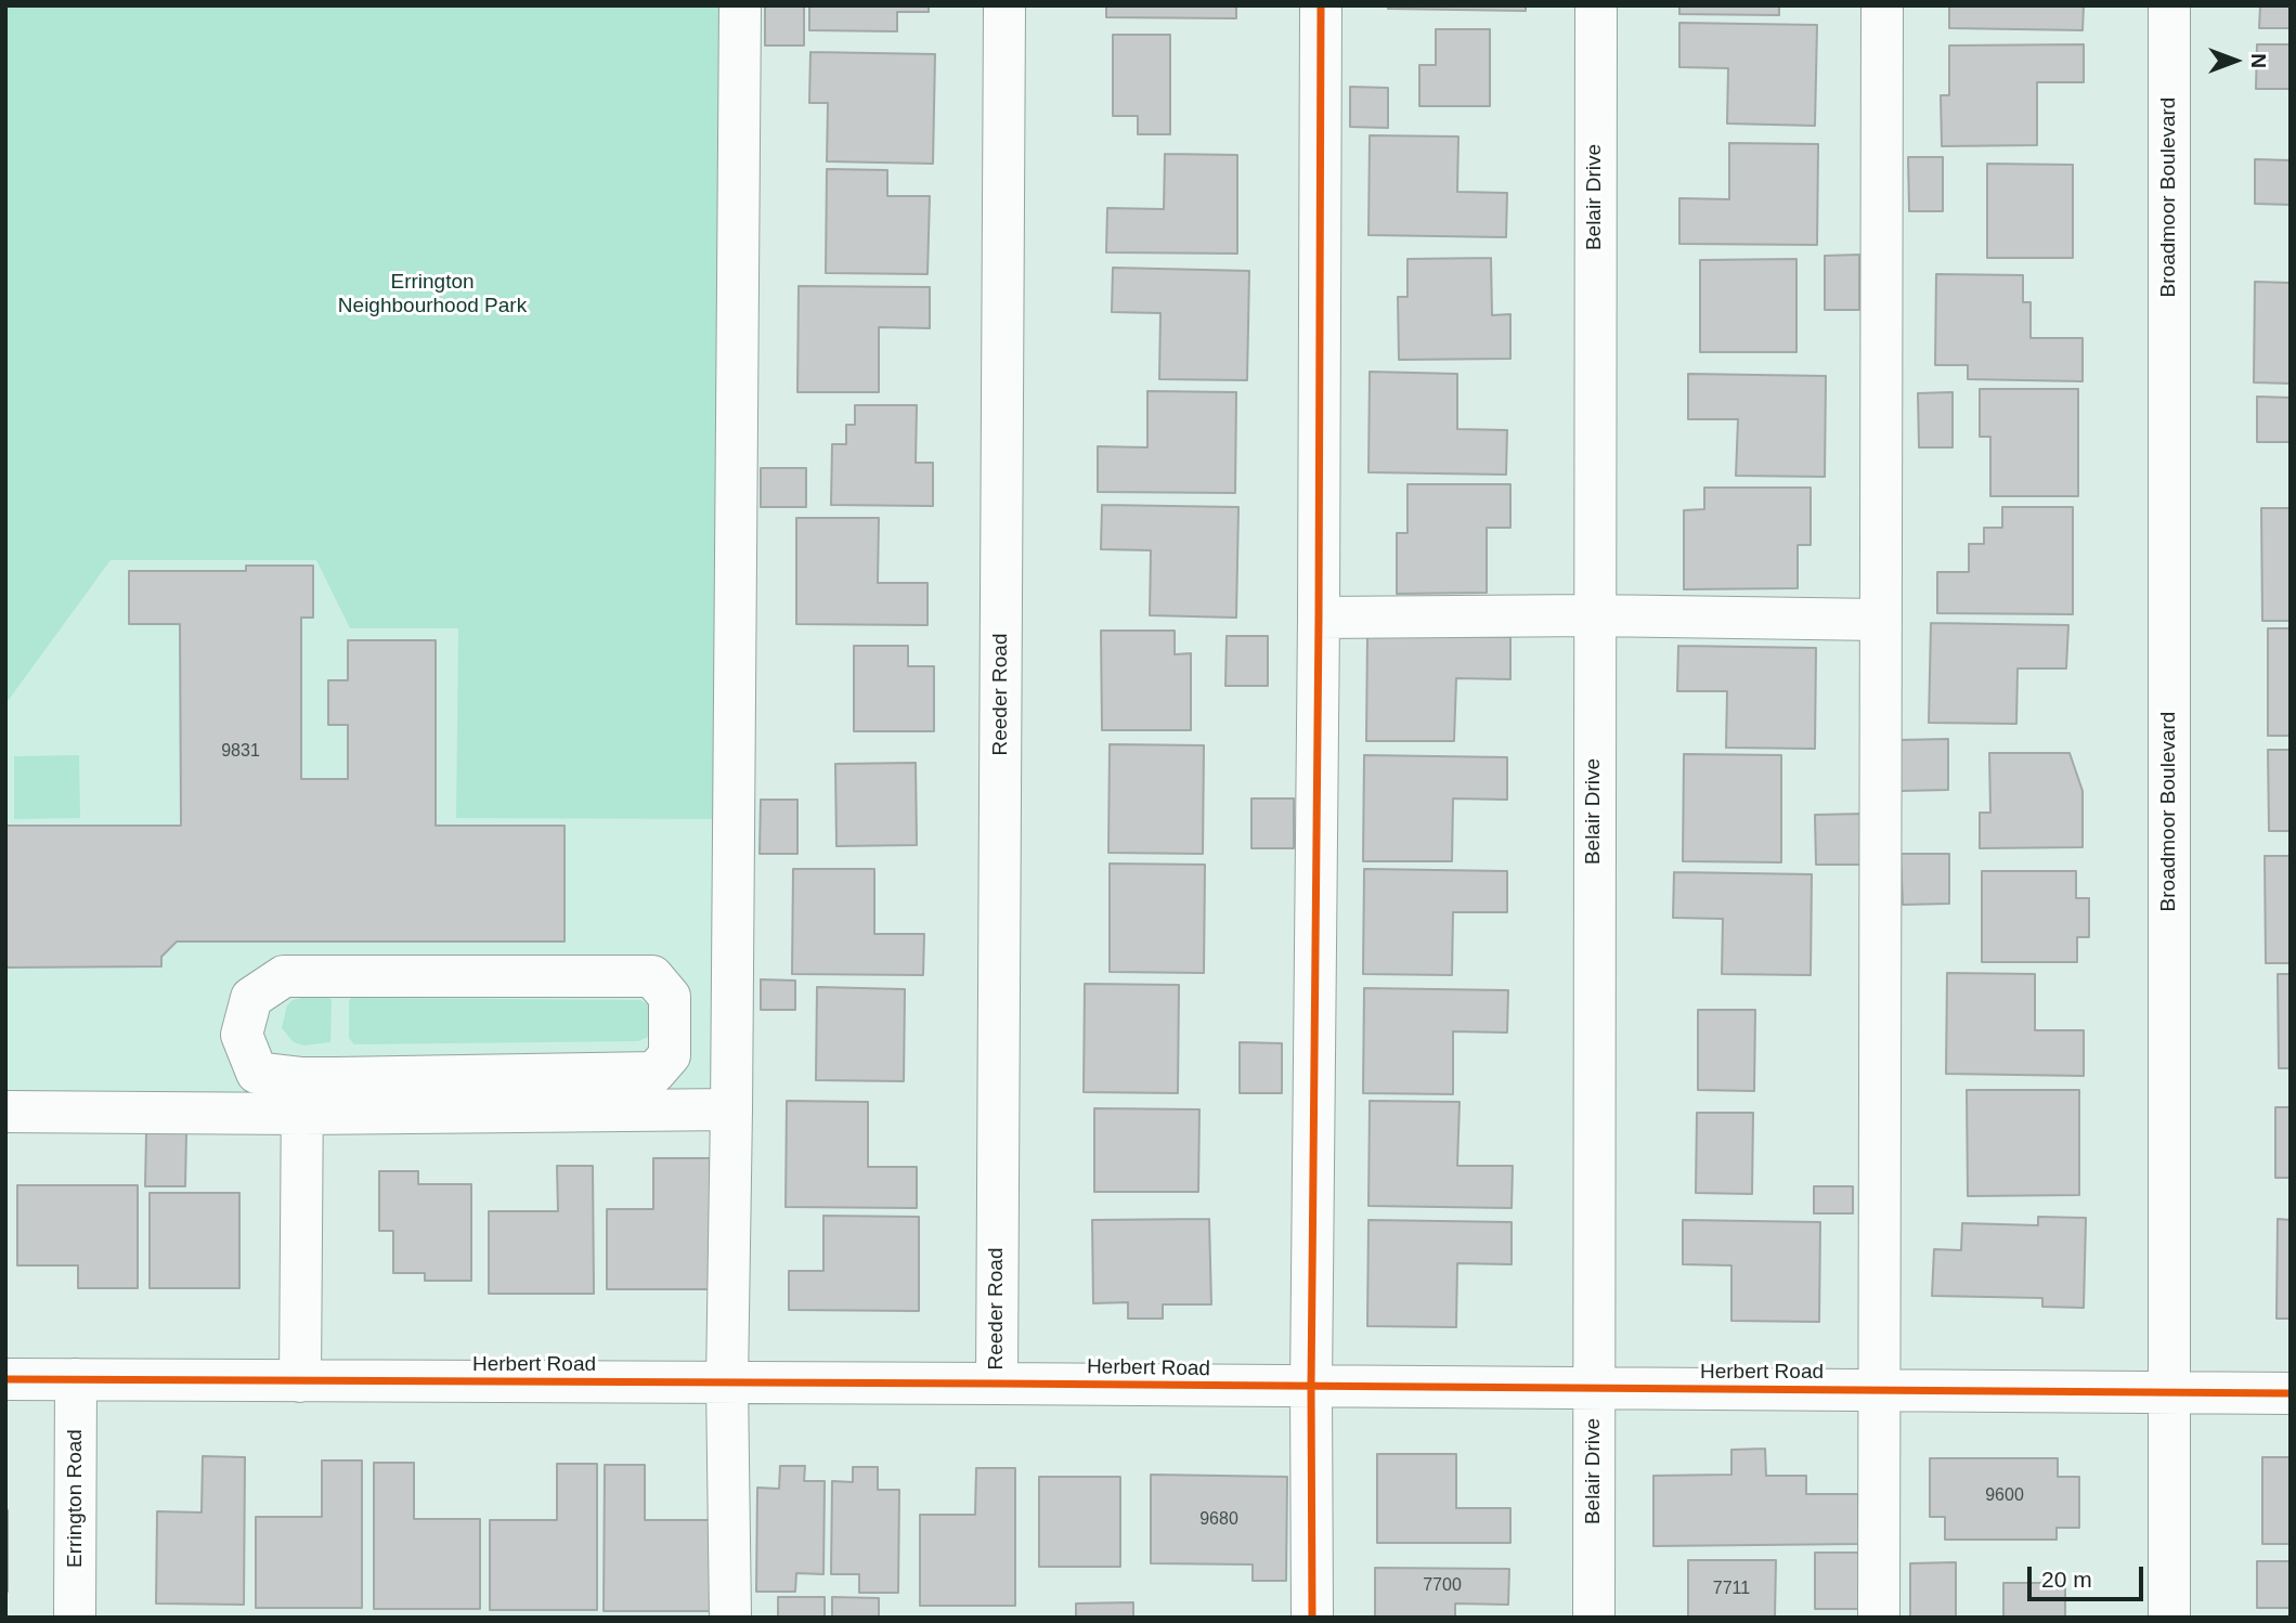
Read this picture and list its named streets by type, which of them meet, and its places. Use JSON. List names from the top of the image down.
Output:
{
  "streets": {
    "street": [
      "Belair Drive",
      "Broadmoor Boulevard",
      "Reeder Road",
      "Herbert Road",
      "Errington Road"
    ]
  },
  "crossings": [
    ["Belair Drive", "Herbert Road"],
    ["Broadmoor Boulevard", "Herbert Road"],
    ["Reeder Road", "Herbert Road"],
    ["Herbert Road", "Errington Road"]
  ],
  "parks": ["Errington Neighbourhood Park"],
  "house_numbers": [
    "9831",
    "9600",
    "9680",
    "7700",
    "7711"
  ],
  "scale_bar": "20 m",
  "north": "right"
}
